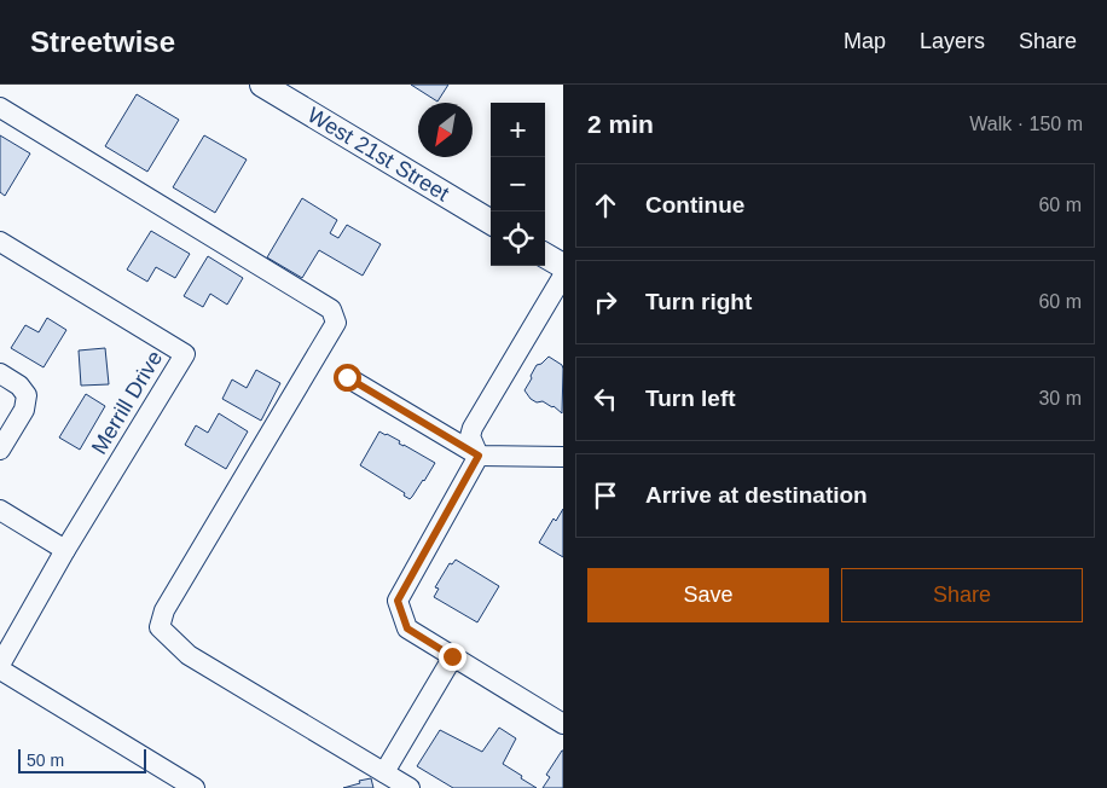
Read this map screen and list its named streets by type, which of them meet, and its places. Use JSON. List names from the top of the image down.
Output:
{
  "streets": {
    "main road": ["West 21st Street"],
    "street": ["Merrill Drive"]
  },
  "scale_bar": "50 m",
  "north": "bottom left",
  "page": {
    "header": "Streetwise",
    "nav": ["Map", "Layers", "Share"],
    "heading": ["2 min", "Walk · 150 m"],
    "map_buttons": ["+", "−"],
    "list": [
      ["Continue", "60 m"],
      ["Turn right", "60 m"],
      ["Turn left", "30 m"],
      "Arrive at destination"
    ],
    "buttons": ["Save", "Share"],
    "scale": "50 m"
  }
}
